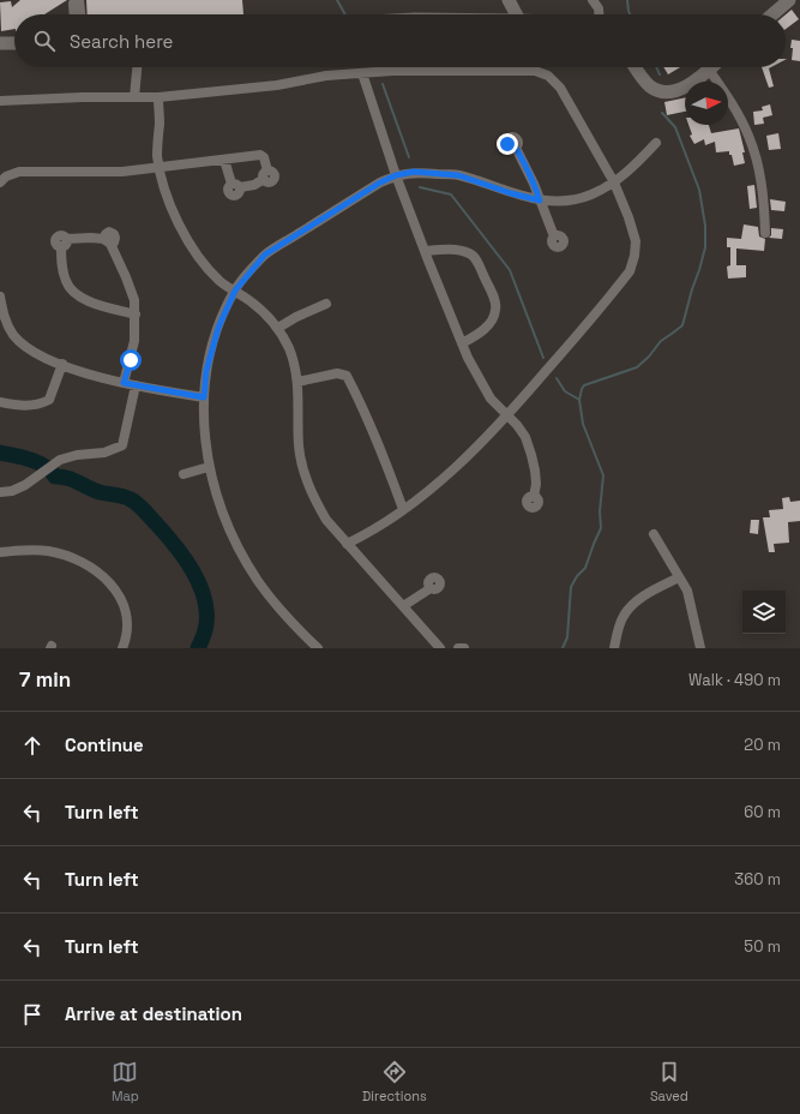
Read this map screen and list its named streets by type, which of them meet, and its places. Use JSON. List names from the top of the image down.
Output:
{
  "north": "right",
  "page": {
    "search": "Search here",
    "heading": ["7 min", "Walk · 490 m"],
    "list": [
      ["Continue", "20 m"],
      ["Turn left", "60 m"],
      ["Turn left", "360 m"],
      ["Turn left", "50 m"],
      "Arrive at destination"
    ],
    "nav": ["Map", "Directions", "Saved"]
  }
}
